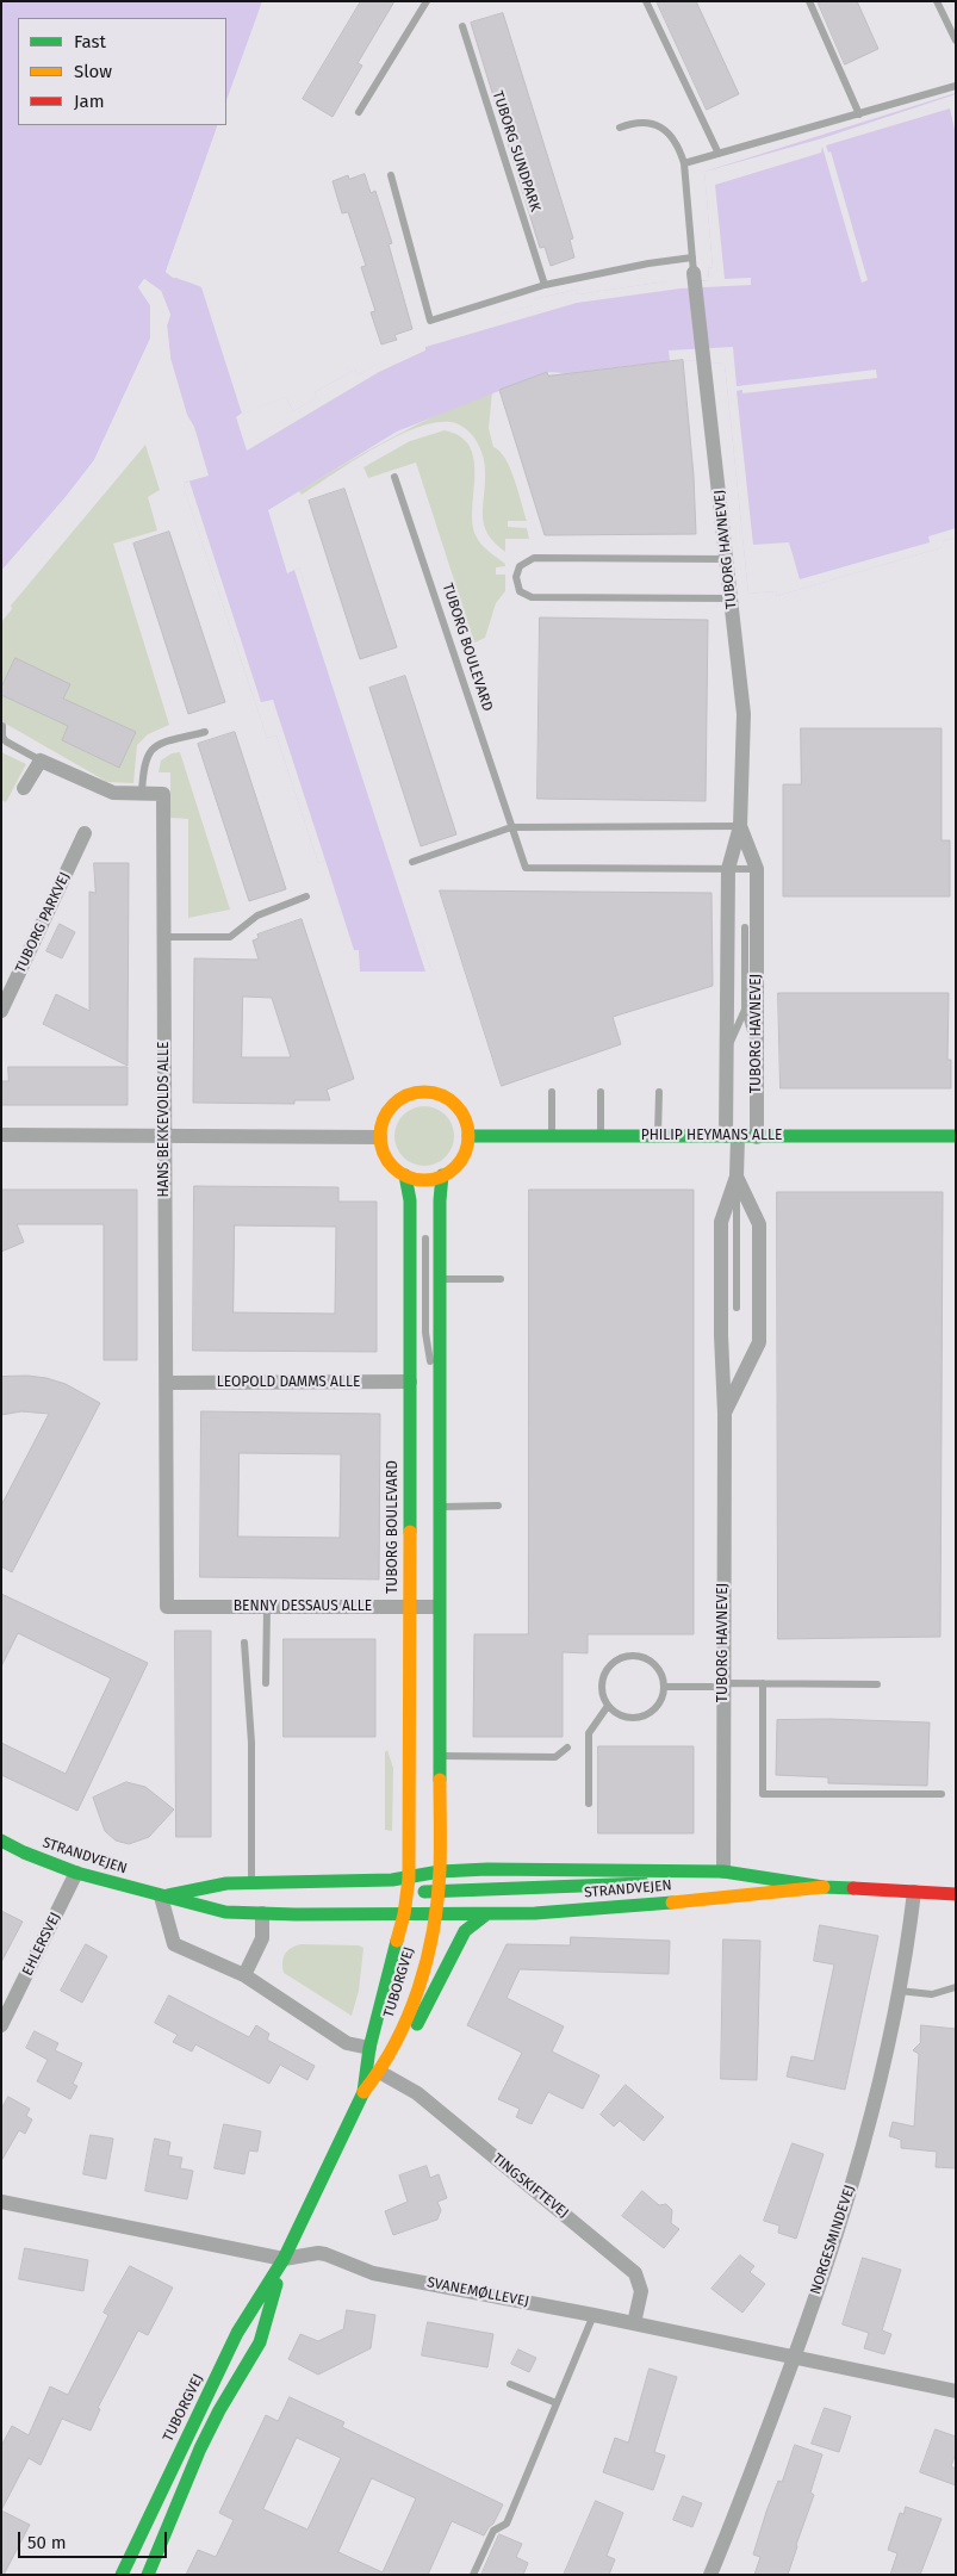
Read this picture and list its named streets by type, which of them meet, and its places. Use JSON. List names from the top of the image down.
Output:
{
  "streets": {
    "street": [
      "TUBORG HAVNEVEJ",
      "TUBORG BOULEVARD",
      "TUBORG PARKVEJ",
      "HANS BEKKEVOLDS ALLE",
      "PHILIP HEYMANS ALLE",
      "LEOPOLD DAMMS ALLE",
      "BENNY DESSAUS ALLE",
      "STRANDVEJEN",
      "EHLERSVEJ",
      "TUBORGVEJ",
      "TINGSKIFTEVEJ",
      "NORGESMINDEVEJ",
      "SVANEMØLLEVEJ"
    ],
    "lane": ["TUBORG SUNDPARK"]
  },
  "crossings": [
    ["TUBORG HAVNEVEJ", "TUBORG BOULEVARD"],
    ["TUBORG HAVNEVEJ", "PHILIP HEYMANS ALLE"],
    ["TUBORG HAVNEVEJ", "STRANDVEJEN"],
    ["TUBORG BOULEVARD", "PHILIP HEYMANS ALLE"],
    ["TUBORG BOULEVARD", "LEOPOLD DAMMS ALLE"],
    ["TUBORG BOULEVARD", "BENNY DESSAUS ALLE"],
    ["TUBORG BOULEVARD", "STRANDVEJEN"],
    ["TUBORG BOULEVARD", "TUBORGVEJ"],
    ["HANS BEKKEVOLDS ALLE", "LEOPOLD DAMMS ALLE"],
    ["HANS BEKKEVOLDS ALLE", "BENNY DESSAUS ALLE"],
    ["STRANDVEJEN", "EHLERSVEJ"],
    ["STRANDVEJEN", "TUBORGVEJ"],
    ["STRANDVEJEN", "NORGESMINDEVEJ"],
    ["TUBORGVEJ", "TINGSKIFTEVEJ"],
    ["TUBORGVEJ", "SVANEMØLLEVEJ"],
    ["TINGSKIFTEVEJ", "SVANEMØLLEVEJ"],
    ["NORGESMINDEVEJ", "SVANEMØLLEVEJ"]
  ],
  "legend": ["Fast", "Slow", "Jam"],
  "scale_bar": "50 m"
}
